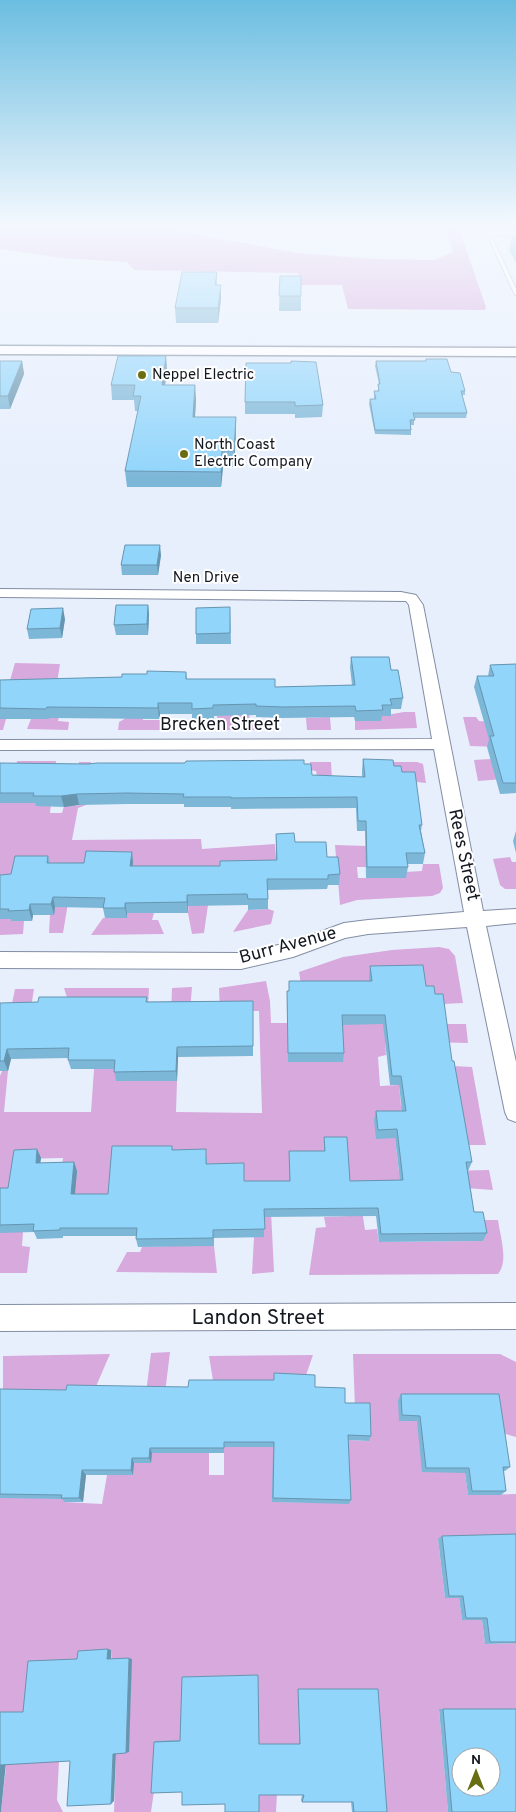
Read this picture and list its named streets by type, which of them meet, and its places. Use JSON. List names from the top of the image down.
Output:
{
  "streets": {
    "street": [
      "Nen Drive",
      "Brecken Street",
      "Rees Street",
      "Burr Avenue",
      "Landon Street"
    ]
  },
  "crossings": [
    ["Nen Drive", "Rees Street"],
    ["Brecken Street", "Rees Street"],
    ["Rees Street", "Burr Avenue"]
  ],
  "places": ["Neppel Electric", "North Coast Electric Company"],
  "north": "top"
}
